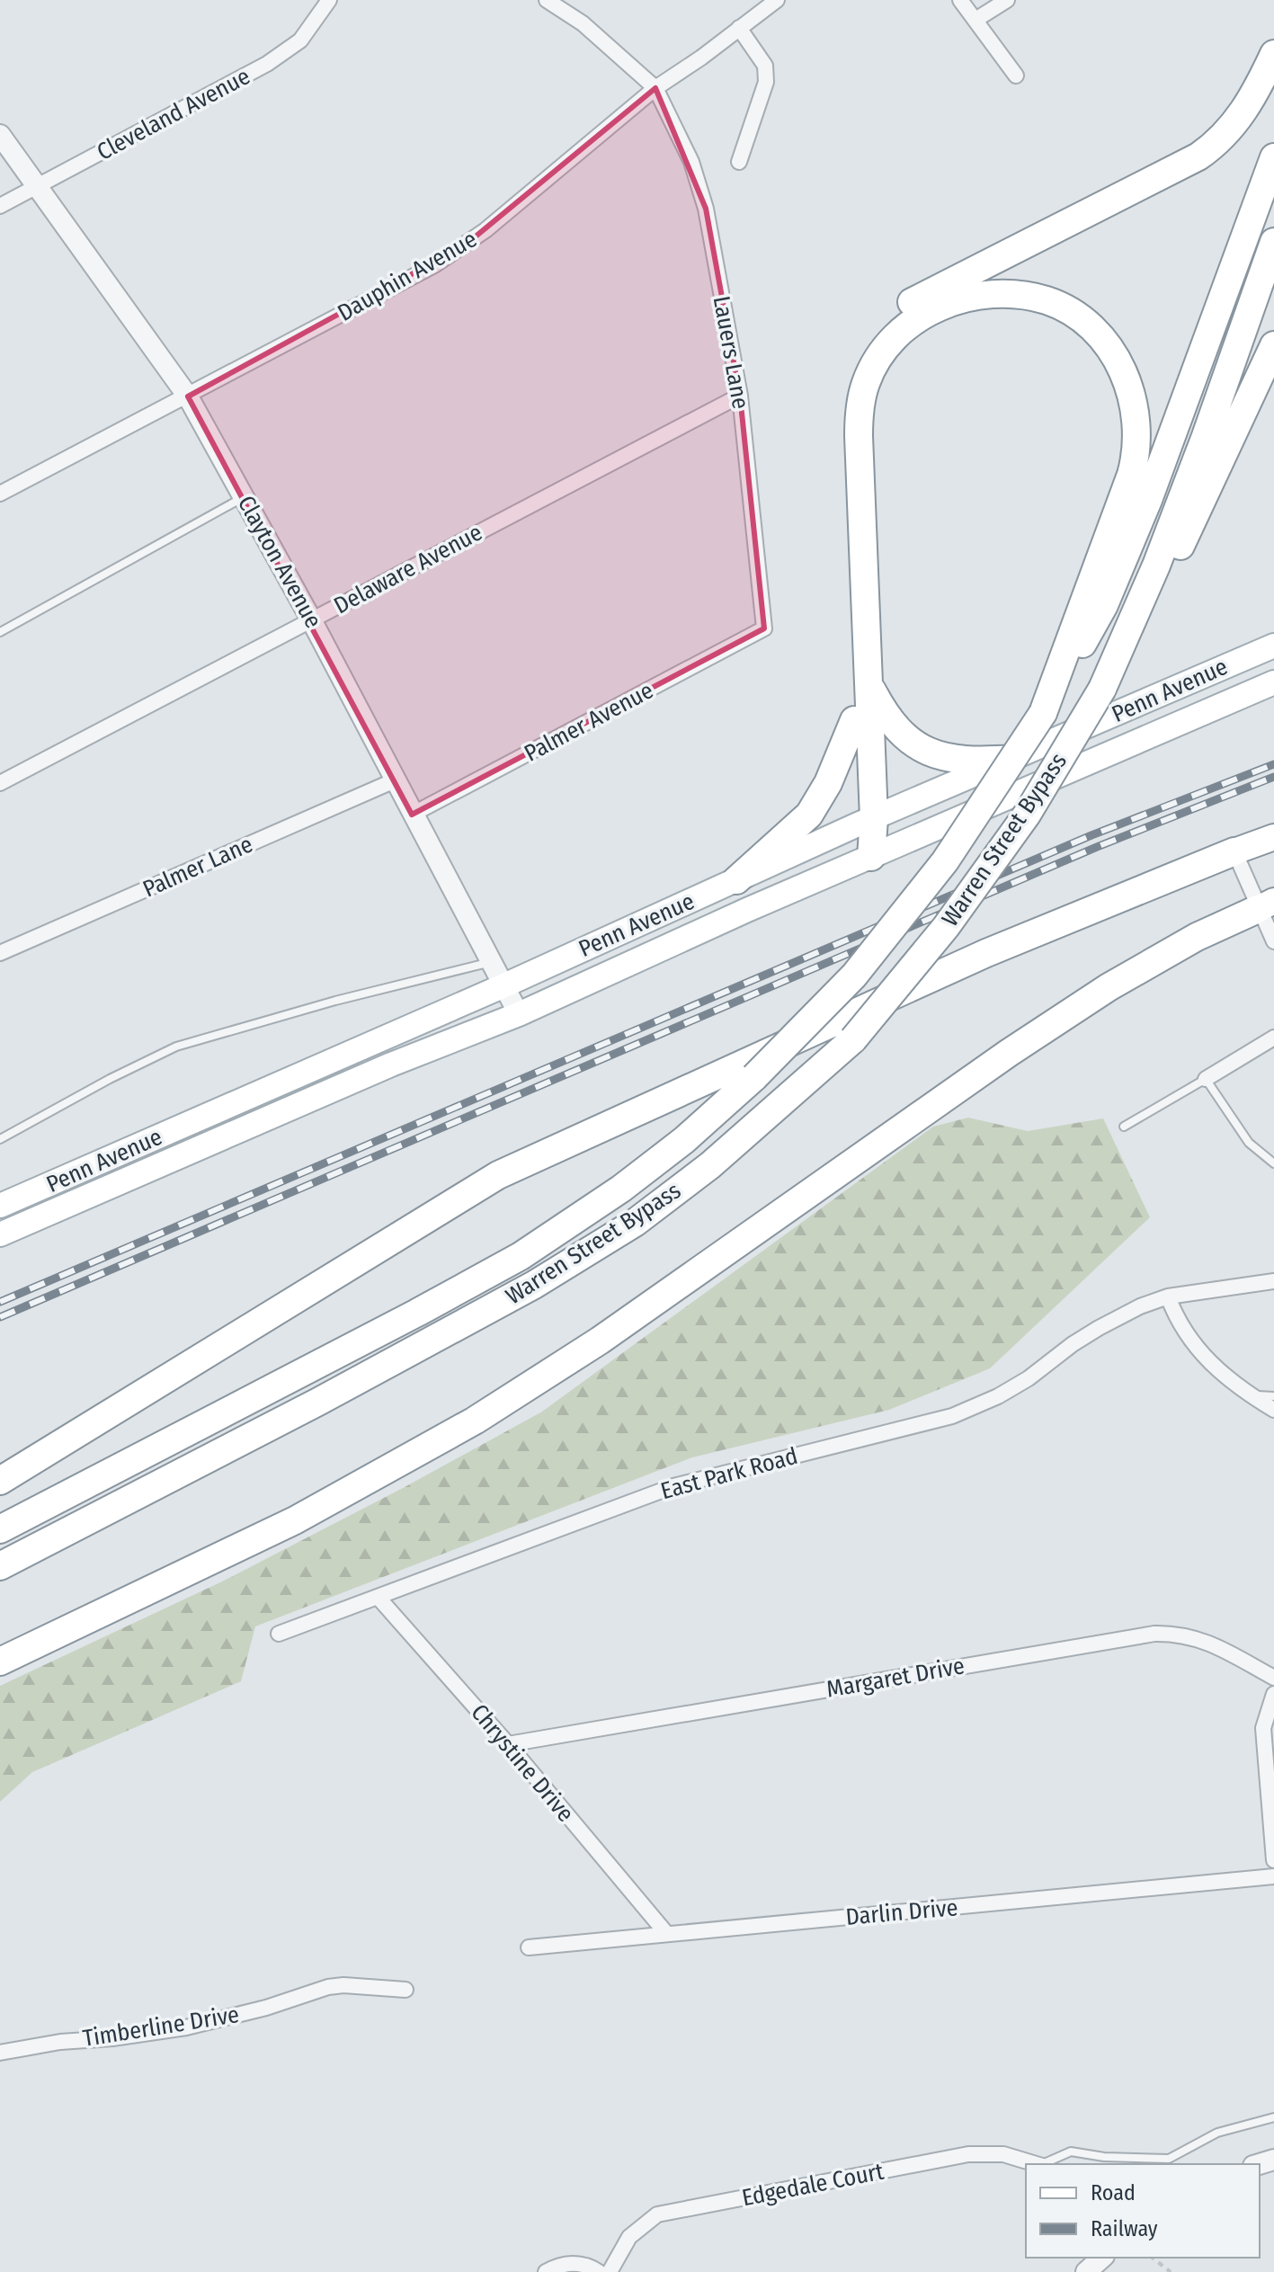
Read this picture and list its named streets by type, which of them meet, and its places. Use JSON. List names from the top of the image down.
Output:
{
  "streets": {
    "highway": ["Warren Street Bypass"],
    "main road": ["Penn Avenue"],
    "street": [
      "Cleveland Avenue",
      "Dauphin Avenue",
      "Lauers Lane",
      "Clayton Avenue",
      "Delaware Avenue",
      "Palmer Avenue",
      "Palmer Lane",
      "East Park Road",
      "Margaret Drive",
      "Chrystine Drive",
      "Darlin Drive",
      "Timberline Drive",
      "Edgedale Court"
    ]
  },
  "crossings": [
    ["Cleveland Avenue", "Clayton Avenue"],
    ["Dauphin Avenue", "Lauers Lane"],
    ["Dauphin Avenue", "Clayton Avenue"],
    ["Lauers Lane", "Delaware Avenue"],
    ["Lauers Lane", "Palmer Avenue"],
    ["Clayton Avenue", "Delaware Avenue"],
    ["Clayton Avenue", "Penn Avenue"],
    ["Clayton Avenue", "Palmer Avenue"],
    ["Clayton Avenue", "Palmer Lane"],
    ["East Park Road", "Chrystine Drive"],
    ["Margaret Drive", "Chrystine Drive"],
    ["Chrystine Drive", "Darlin Drive"]
  ],
  "legend": ["Road", "Railway"]
}
